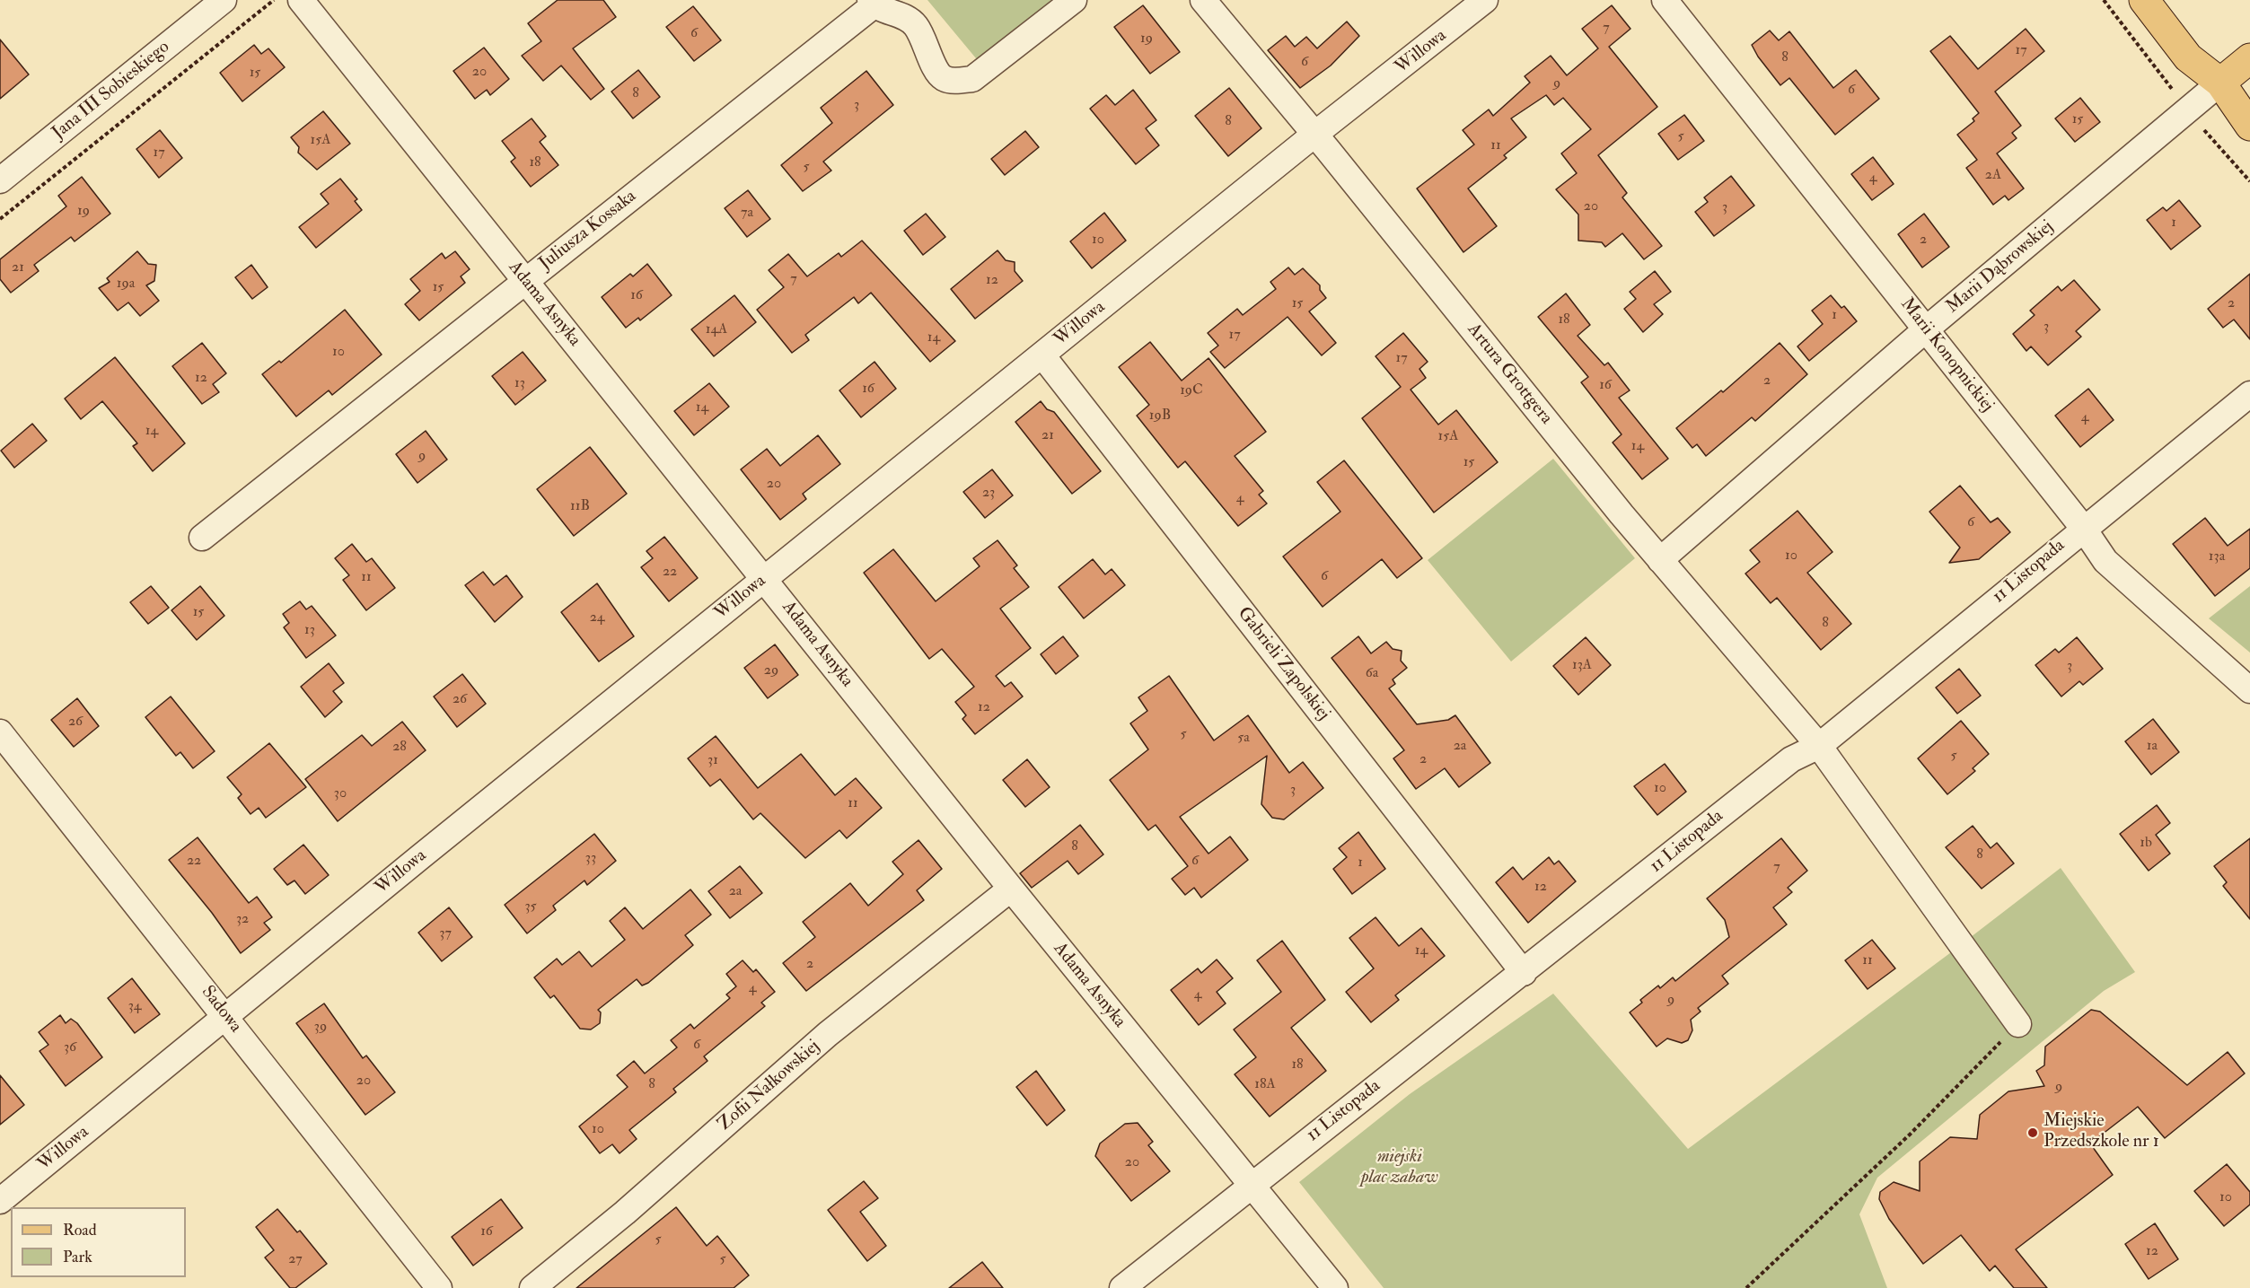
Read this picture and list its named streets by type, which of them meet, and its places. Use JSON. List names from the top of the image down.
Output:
{
  "streets": {
    "street": [
      "Willowa",
      "Jana III Sobieskiego",
      "Juliusza Kossaka",
      "Marii Dąbrowskiej",
      "Adama Asnyka",
      "Marii Konopnickiej",
      "Artura Grottgera",
      "11 Listopada",
      "Gabrieli Zapolskiej",
      "Sadowa",
      "Zofii Nałkowskiej"
    ]
  },
  "crossings": [
    ["Willowa", "Adama Asnyka"],
    ["Willowa", "Artura Grottgera"],
    ["Willowa", "Gabrieli Zapolskiej"],
    ["Willowa", "Sadowa"],
    ["Juliusza Kossaka", "Adama Asnyka"],
    ["Marii Dąbrowskiej", "Marii Konopnickiej"],
    ["Marii Dąbrowskiej", "Artura Grottgera"],
    ["Adama Asnyka", "11 Listopada"],
    ["Adama Asnyka", "Zofii Nałkowskiej"],
    ["Marii Konopnickiej", "11 Listopada"],
    ["Artura Grottgera", "11 Listopada"],
    ["11 Listopada", "Gabrieli Zapolskiej"]
  ],
  "parks": ["miejski plac zabaw"],
  "places": ["Miejskie Przedszkole nr 1"],
  "house_numbers": [
    "7",
    "6",
    "19",
    "17",
    "8",
    "6",
    "20",
    "15",
    "9",
    "6",
    "8",
    "3",
    "15",
    "8",
    "5",
    "15A",
    "11",
    "17",
    "18",
    "5",
    "2A",
    "4",
    "20",
    "3",
    "19",
    "7a",
    "1",
    "10",
    "2",
    "21",
    "7",
    "12",
    "19a",
    "15",
    "16",
    "15",
    "2",
    "1",
    "18",
    "3",
    "14A",
    "17",
    "14",
    "10",
    "17",
    "12",
    "2",
    "13",
    "16",
    "16",
    "19C",
    "14",
    "19B",
    "4",
    "14",
    "21",
    "15A",
    "14",
    "9",
    "15",
    "20",
    "23",
    "4",
    "11B",
    "6",
    "10",
    "13a",
    "22",
    "6",
    "11",
    "15",
    "24",
    "8",
    "13",
    "13A",
    "3",
    "29",
    "6a",
    "26",
    "12",
    "26",
    "5",
    "5a",
    "2a",
    "1a",
    "28",
    "5",
    "2",
    "31",
    "10",
    "3",
    "30",
    "11",
    "1b",
    "8",
    "8",
    "33",
    "22",
    "6",
    "1",
    "7",
    "12",
    "2a",
    "35",
    "32",
    "37",
    "14",
    "11",
    "2",
    "4",
    "4",
    "9",
    "34",
    "39",
    "6",
    "36",
    "18",
    "20",
    "8",
    "18A",
    "9",
    "10",
    "20",
    "10",
    "16",
    "5",
    "12",
    "27",
    "5"
  ],
  "legend": ["Road", "Park"]
}
